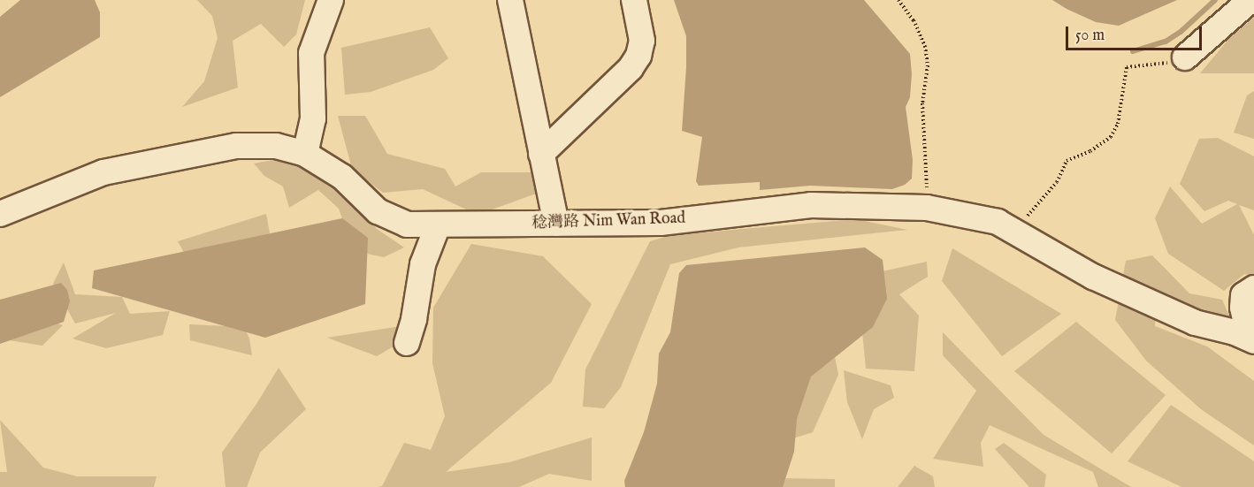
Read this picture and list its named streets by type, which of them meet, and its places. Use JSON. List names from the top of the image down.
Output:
{
  "streets": {
    "street": ["稔灣路 Nim Wan Road"]
  },
  "scale_bar": "50 m"
}
